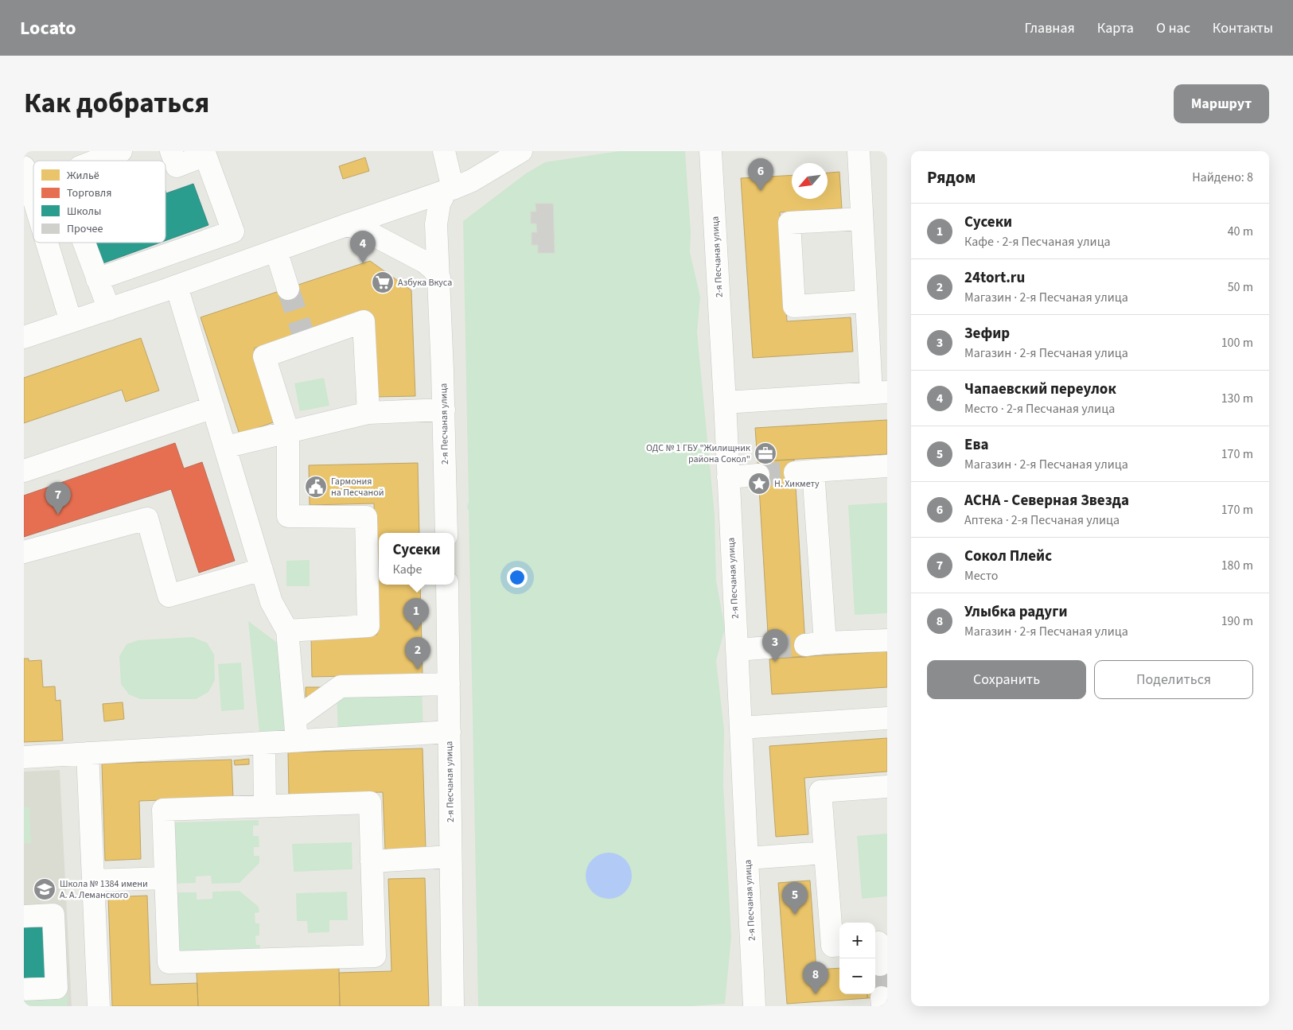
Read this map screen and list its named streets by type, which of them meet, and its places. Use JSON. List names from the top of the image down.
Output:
{
  "streets": {
    "street": ["2-я Песчаная улица"]
  },
  "places": {
    "supermarket": ["Азбука Вкуса"],
    "office": ["ОДС № 1 ГБУ \"Жилищник района Сокол\""],
    "place": ["Н. Хикмету"],
    "public building": ["Гармония на Песчаной"],
    "school or university": ["Школа № 1384 имени А. А. Леманского"]
  },
  "legend": [
    "Жильё",
    "Торговля",
    "Школы",
    "Прочее"
  ],
  "north": "bottom left",
  "page": {
    "header": "Locato",
    "nav": [
      "Главная",
      "Карта",
      "О нас",
      "Контакты"
    ],
    "title": "Как добраться",
    "buttons": [
      "Маршрут",
      ["Сохранить", "Поделиться"]
    ],
    "heading": ["Рядом", "Найдено: 8"],
    "pins": [
      "6",
      "4",
      "7",
      "1",
      "3",
      "2",
      "5",
      "8"
    ],
    "list": [
      {
        "mark": "1",
        "name": "Сусеки",
        "note": "Кафе · 2-я Песчаная улица",
        "value": "40 m"
      },
      {
        "mark": "2",
        "name": "24tort.ru",
        "note": "Магазин · 2-я Песчаная улица",
        "value": "50 m"
      },
      {
        "mark": "3",
        "name": "Зефир",
        "note": "Магазин · 2-я Песчаная улица",
        "value": "100 m"
      },
      {
        "mark": "4",
        "name": "Чапаевский переулок",
        "note": "Место · 2-я Песчаная улица",
        "value": "130 m"
      },
      {
        "mark": "5",
        "name": "Ева",
        "note": "Магазин · 2-я Песчаная улица",
        "value": "170 m"
      },
      {
        "mark": "6",
        "name": "АСНА - Северная Звезда",
        "note": "Аптека · 2-я Песчаная улица",
        "value": "170 m"
      },
      {
        "mark": "7",
        "name": "Сокол Плейс",
        "note": "Место",
        "value": "180 m"
      },
      {
        "mark": "8",
        "name": "Улыбка радуги",
        "note": "Магазин · 2-я Песчаная улица",
        "value": "190 m"
      }
    ],
    "popup": ["Сусеки", "Кафе"],
    "map_buttons": ["+", "−"]
  }
}
